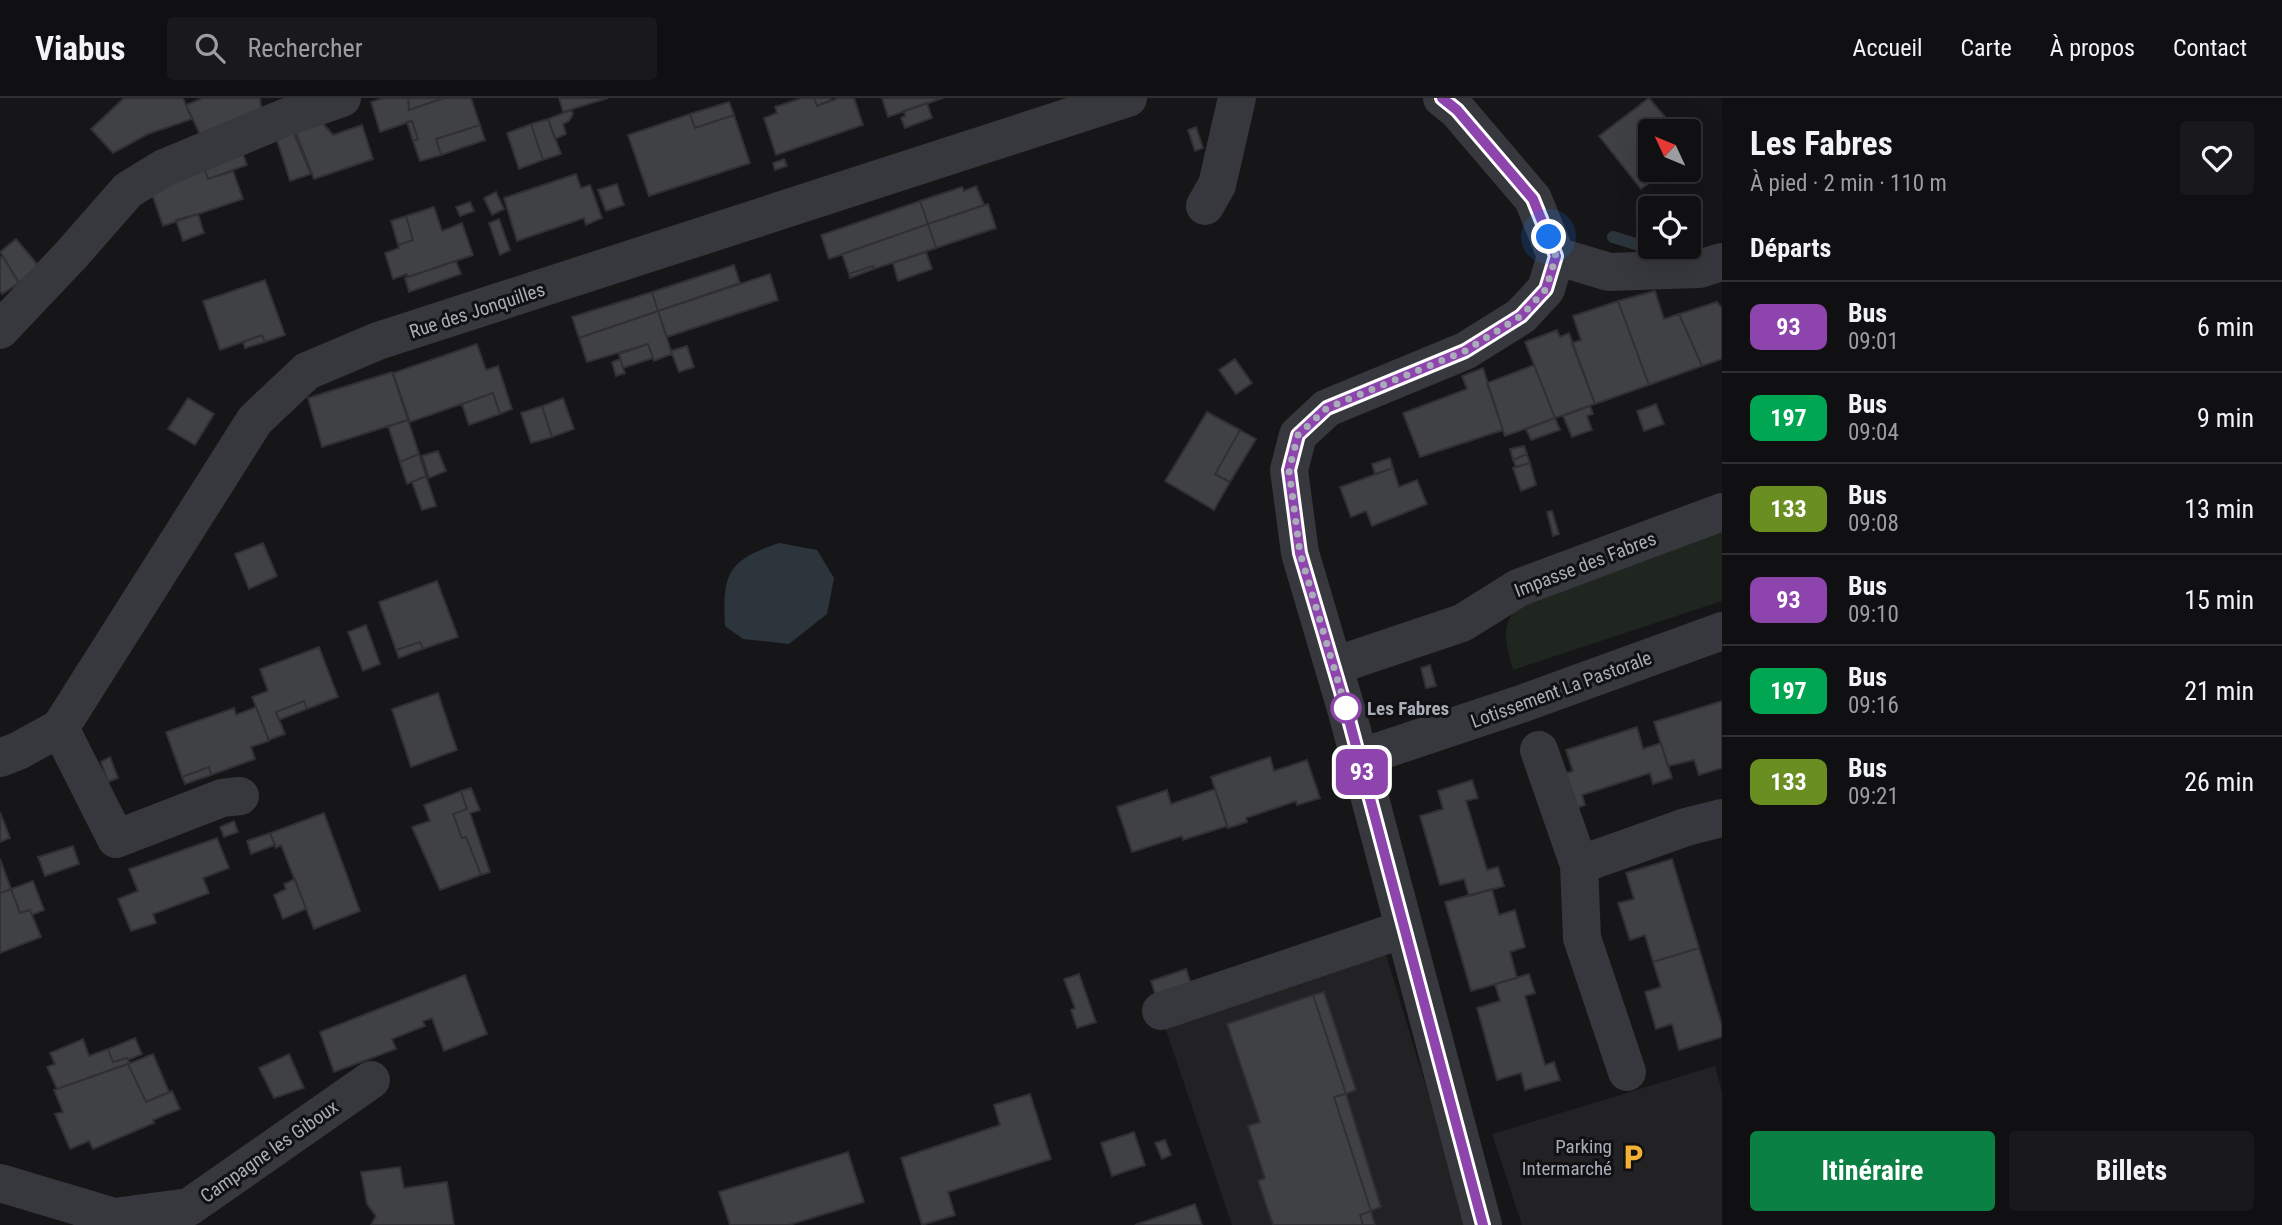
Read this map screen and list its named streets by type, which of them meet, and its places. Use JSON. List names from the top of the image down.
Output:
{
  "streets": {
    "street": [
      "Rue des Jonquilles",
      "Impasse des Fabres",
      "Lotissement La Pastorale",
      "Campagne les Giboux"
    ]
  },
  "places": {
    "other": ["Les Fabres"],
    "parking": ["Parking Intermarché"]
  },
  "lines": ["bus line 93"],
  "north": "top left",
  "page": {
    "header": "Viabus",
    "search": "Rechercher",
    "nav": [
      "Accueil",
      "Carte",
      "À propos",
      "Contact"
    ],
    "on_map": "93",
    "heading": [
      ["Les Fabres", "À pied · 2 min · 110 m"],
      "Départs"
    ],
    "list": [
      {
        "mark": "93",
        "name": "Bus",
        "note": "09:01",
        "value": "6 min"
      },
      {
        "mark": "197",
        "name": "Bus",
        "note": "09:04",
        "value": "9 min"
      },
      {
        "mark": "133",
        "name": "Bus",
        "note": "09:08",
        "value": "13 min"
      },
      {
        "mark": "93",
        "name": "Bus",
        "note": "09:10",
        "value": "15 min"
      },
      {
        "mark": "197",
        "name": "Bus",
        "note": "09:16",
        "value": "21 min"
      },
      {
        "mark": "133",
        "name": "Bus",
        "note": "09:21",
        "value": "26 min"
      }
    ],
    "buttons": ["Itinéraire", "Billets"]
  }
}
